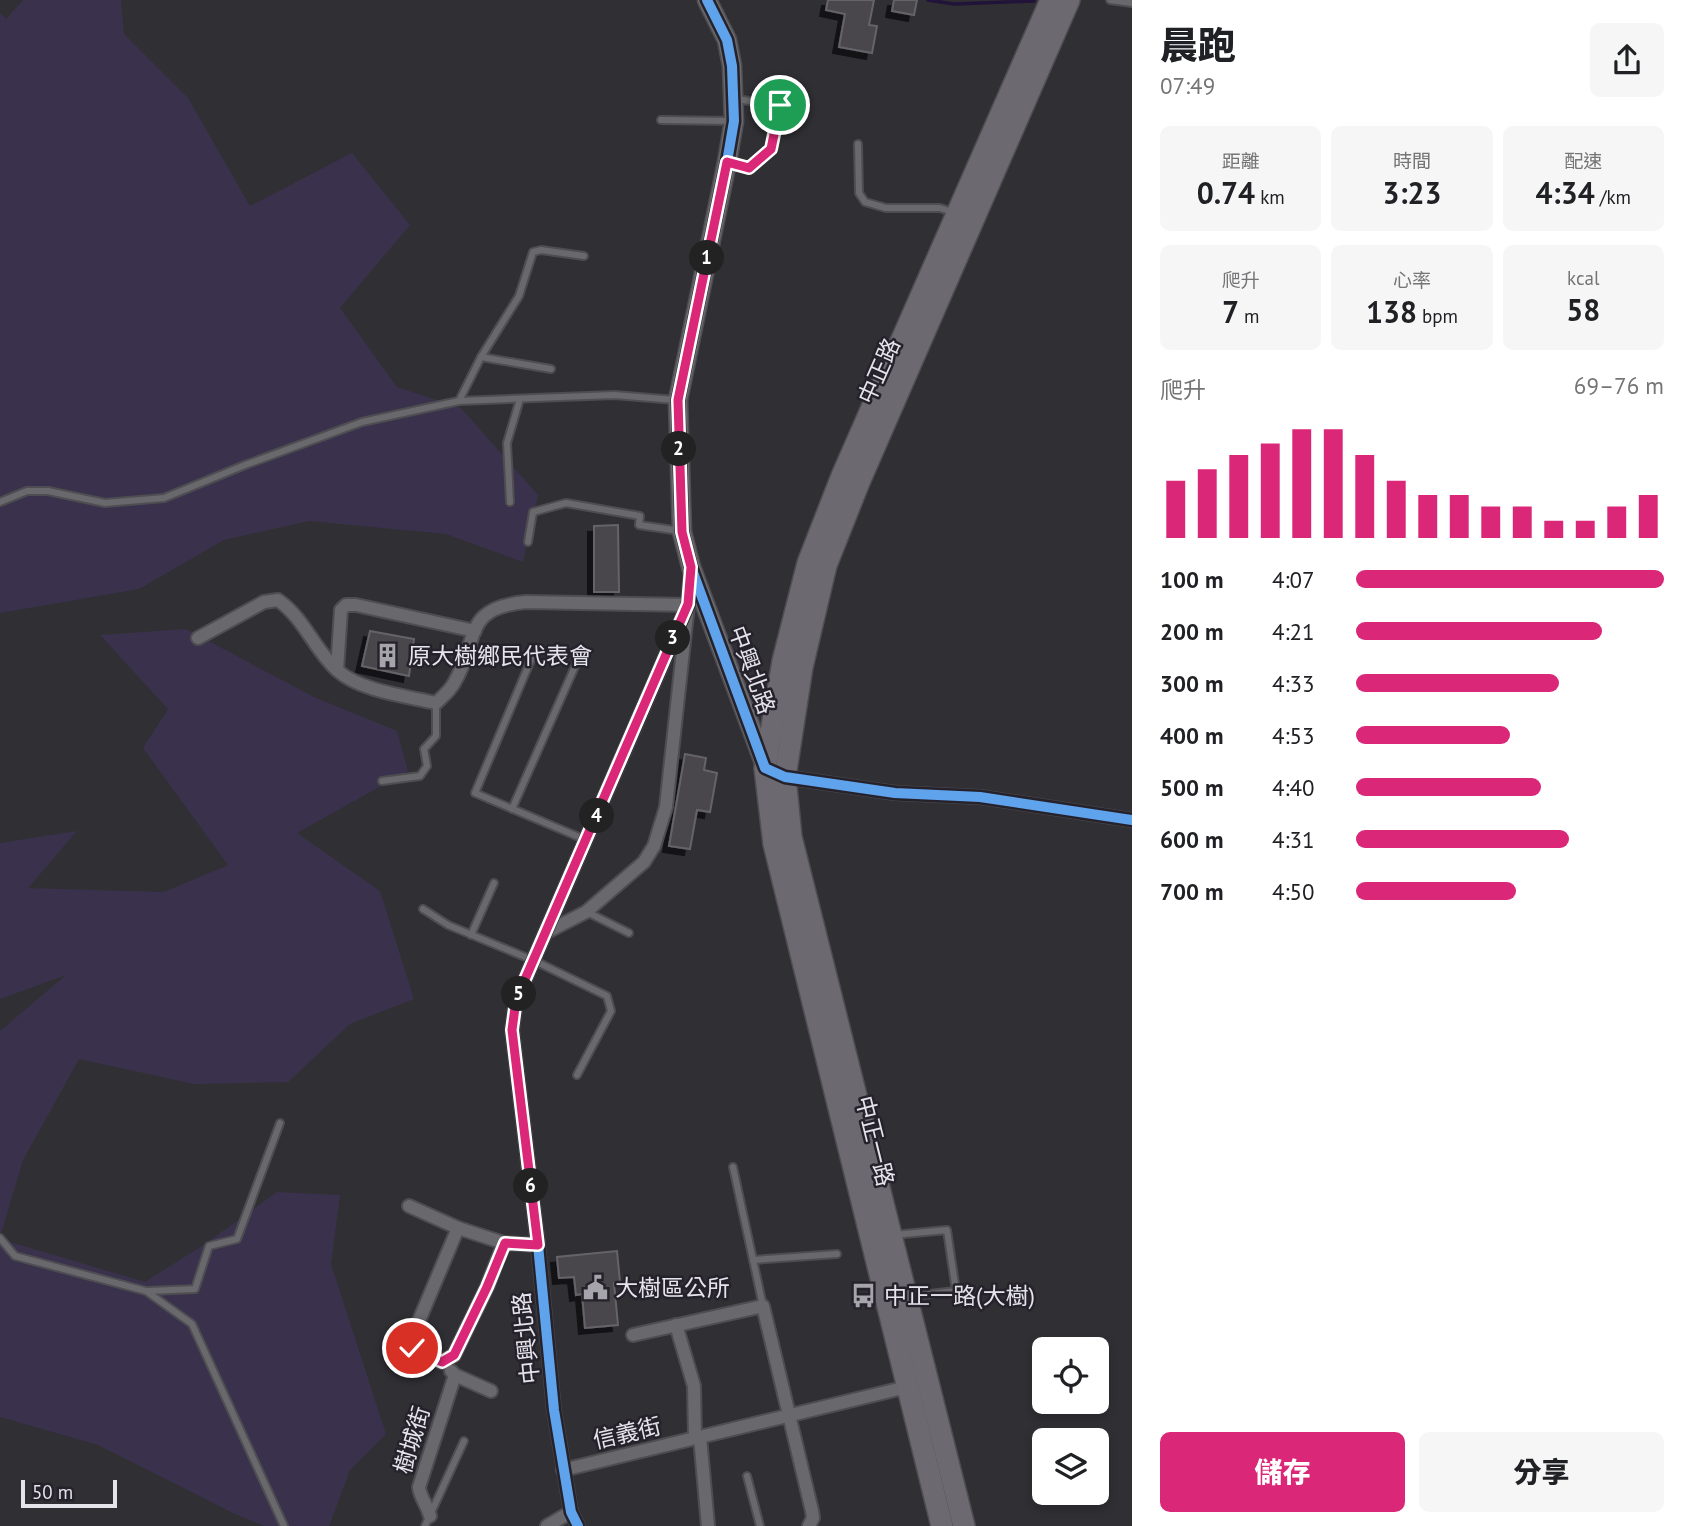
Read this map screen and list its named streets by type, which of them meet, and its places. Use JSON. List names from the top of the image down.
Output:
{
  "streets": {
    "main road": ["中正路", "中正一路"],
    "street": ["中興北路", "信義街", "樹城街"]
  },
  "crossings": [
    ["中正路", "中興北路"],
    ["中正路", "中正一路"],
    ["中興北路", "中正一路"],
    ["中興北路", "信義街"],
    ["中正一路", "信義街"]
  ],
  "places": {
    "building": ["原大樹鄉民代表會"],
    "public building": ["大樹區公所"],
    "bus stop": ["中正一路(大樹)"]
  },
  "scale_bar": "50 m",
  "page": {
    "heading": ["晨跑", "07:49"],
    "stats": [
      ["距離", "0.74 km"],
      ["時間", "3:23"],
      ["配速", "4:34 /km"],
      ["爬升", "7 m"],
      ["心率", "138 bpm"],
      ["kcal", "58"]
    ],
    "pins": [
      "1",
      "2",
      "3",
      "4",
      "5",
      "6"
    ],
    "chart": ["爬升", "69–76 m"],
    "list": [
      {
        "name": "100 m",
        "note": "4:07"
      },
      {
        "name": "200 m",
        "note": "4:21"
      },
      {
        "name": "300 m",
        "note": "4:33"
      },
      {
        "name": "400 m",
        "note": "4:53"
      },
      {
        "name": "500 m",
        "note": "4:40"
      },
      {
        "name": "600 m",
        "note": "4:31"
      },
      {
        "name": "700 m",
        "note": "4:50"
      }
    ],
    "buttons": ["儲存", "分享"],
    "scale": "50 m"
  }
}
